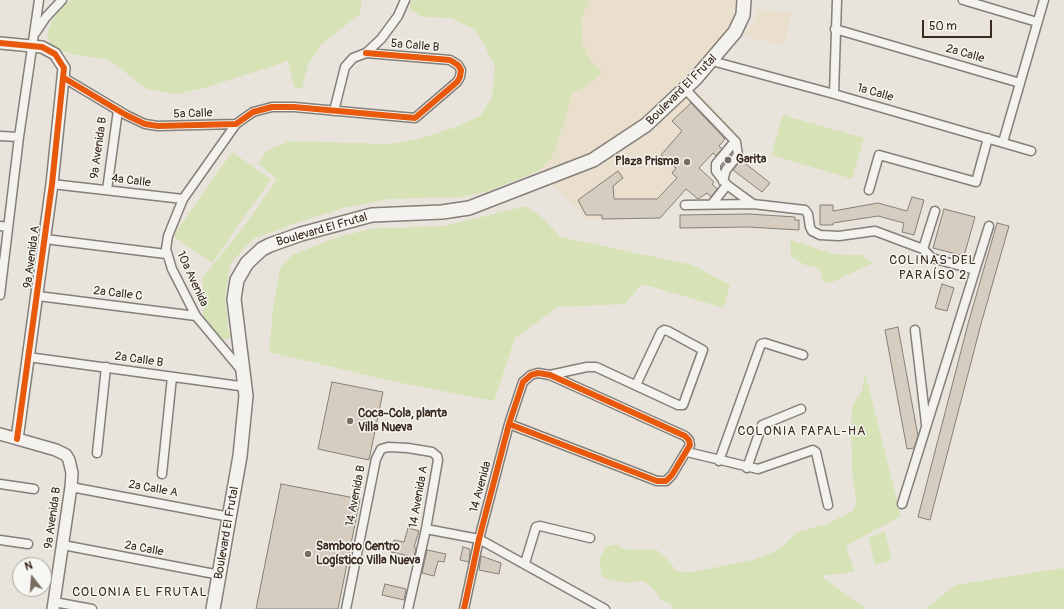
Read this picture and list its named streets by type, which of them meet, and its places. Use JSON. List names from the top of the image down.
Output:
{
  "streets": {
    "main road": ["Boulevard El Frutal"],
    "street": [
      "5a Calle B",
      "2a Calle",
      "1a Calle",
      "5a Calle",
      "9a Avenida B",
      "4a Calle",
      "9a Avenida A",
      "10a Avenida",
      "2a Calle C",
      "2a Calle B",
      "14 Avenida",
      "2a Calle A",
      "14 Avenida B",
      "14 Avenida A"
    ]
  },
  "crossings": [
    ["2a Calle", "Boulevard El Frutal"],
    ["2a Calle", "9a Avenida B"],
    ["Boulevard El Frutal", "1a Calle"],
    ["Boulevard El Frutal", "10a Avenida"],
    ["Boulevard El Frutal", "2a Calle B"],
    ["Boulevard El Frutal", "2a Calle A"],
    ["5a Calle", "9a Avenida B"],
    ["5a Calle", "9a Avenida A"],
    ["5a Calle", "10a Avenida"],
    ["9a Avenida B", "4a Calle"],
    ["9a Avenida B", "9a Avenida A"],
    ["9a Avenida B", "2a Calle A"],
    ["4a Calle", "9a Avenida A"],
    ["4a Calle", "10a Avenida"],
    ["9a Avenida A", "2a Calle C"],
    ["9a Avenida A", "2a Calle B"],
    ["10a Avenida", "2a Calle C"],
    ["10a Avenida", "2a Calle B"],
    ["14 Avenida B", "14 Avenida A"]
  ],
  "districts": ["COLINAS DEL PARAÍSO 2", "COLONIA PAPAL-HA", "COLONIA EL FRUTAL"],
  "places": [
    "Garita",
    "Plaza Prisma",
    "Coca-Cola, planta Villa Nueva",
    "Samboro Centro Logístico Villa Nueva"
  ],
  "scale_bar": "50 m",
  "north": "top"
}
